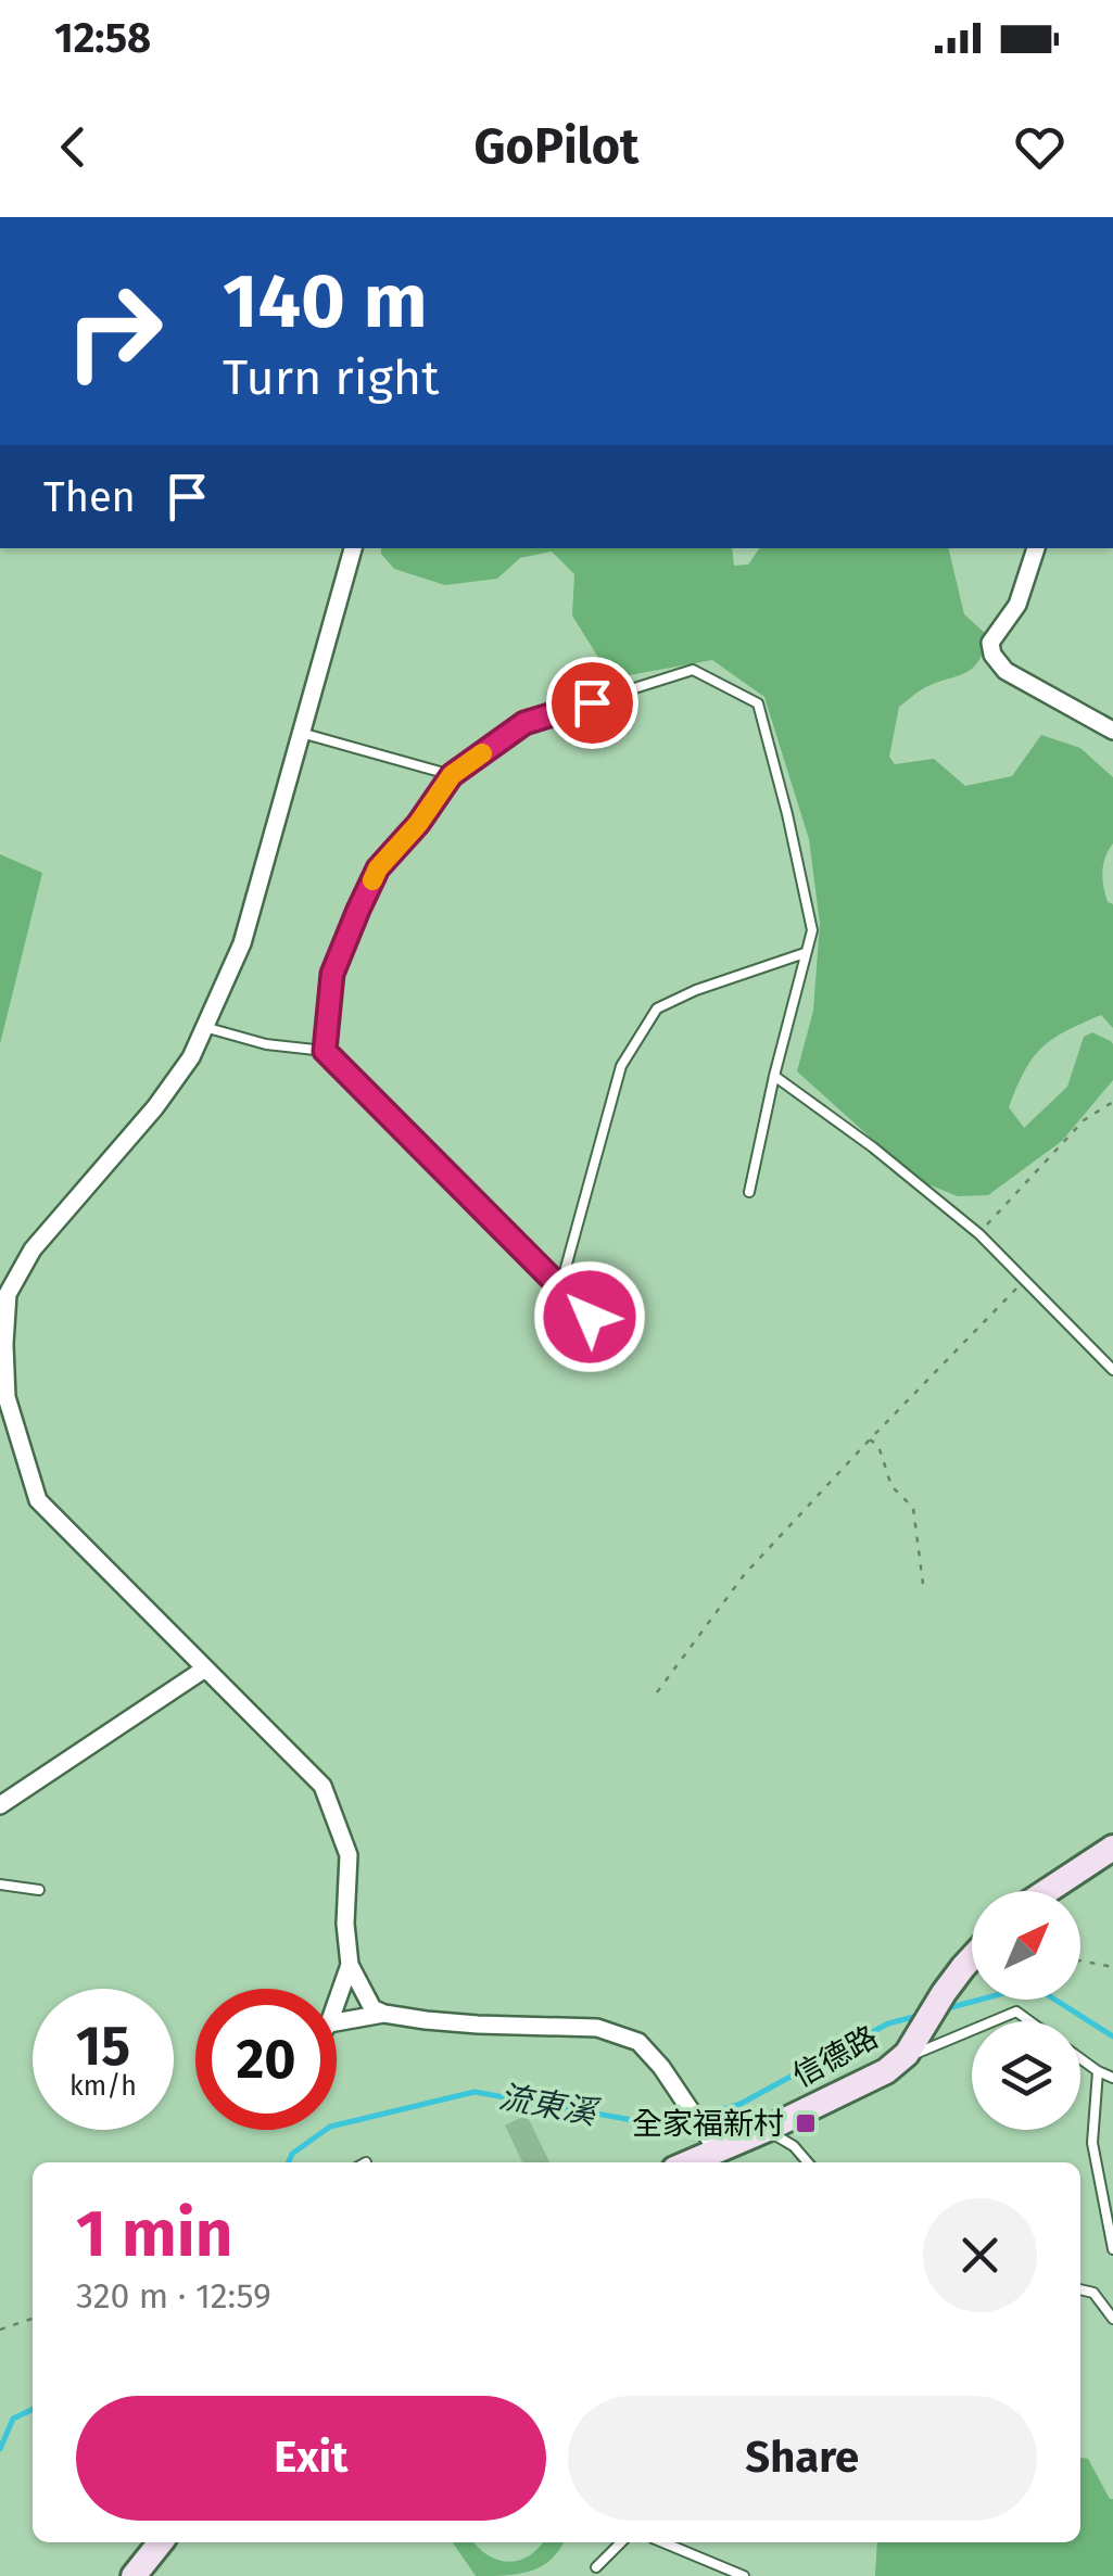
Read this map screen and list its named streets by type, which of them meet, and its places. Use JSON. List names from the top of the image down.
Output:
{
  "streets": {
    "street": ["信德路"]
  },
  "water": ["流東溪"],
  "places": {
    "transit": ["全家福新村"]
  },
  "north": "top right",
  "page": {
    "status": "12:58",
    "header": "GoPilot",
    "turn": ["140 m", "Turn right"],
    "then": "Then",
    "speed": "15 km/h",
    "limit": "20",
    "heading": ["1 min", "320 m · 12:59"],
    "buttons": ["Exit", "Share"]
  }
}
